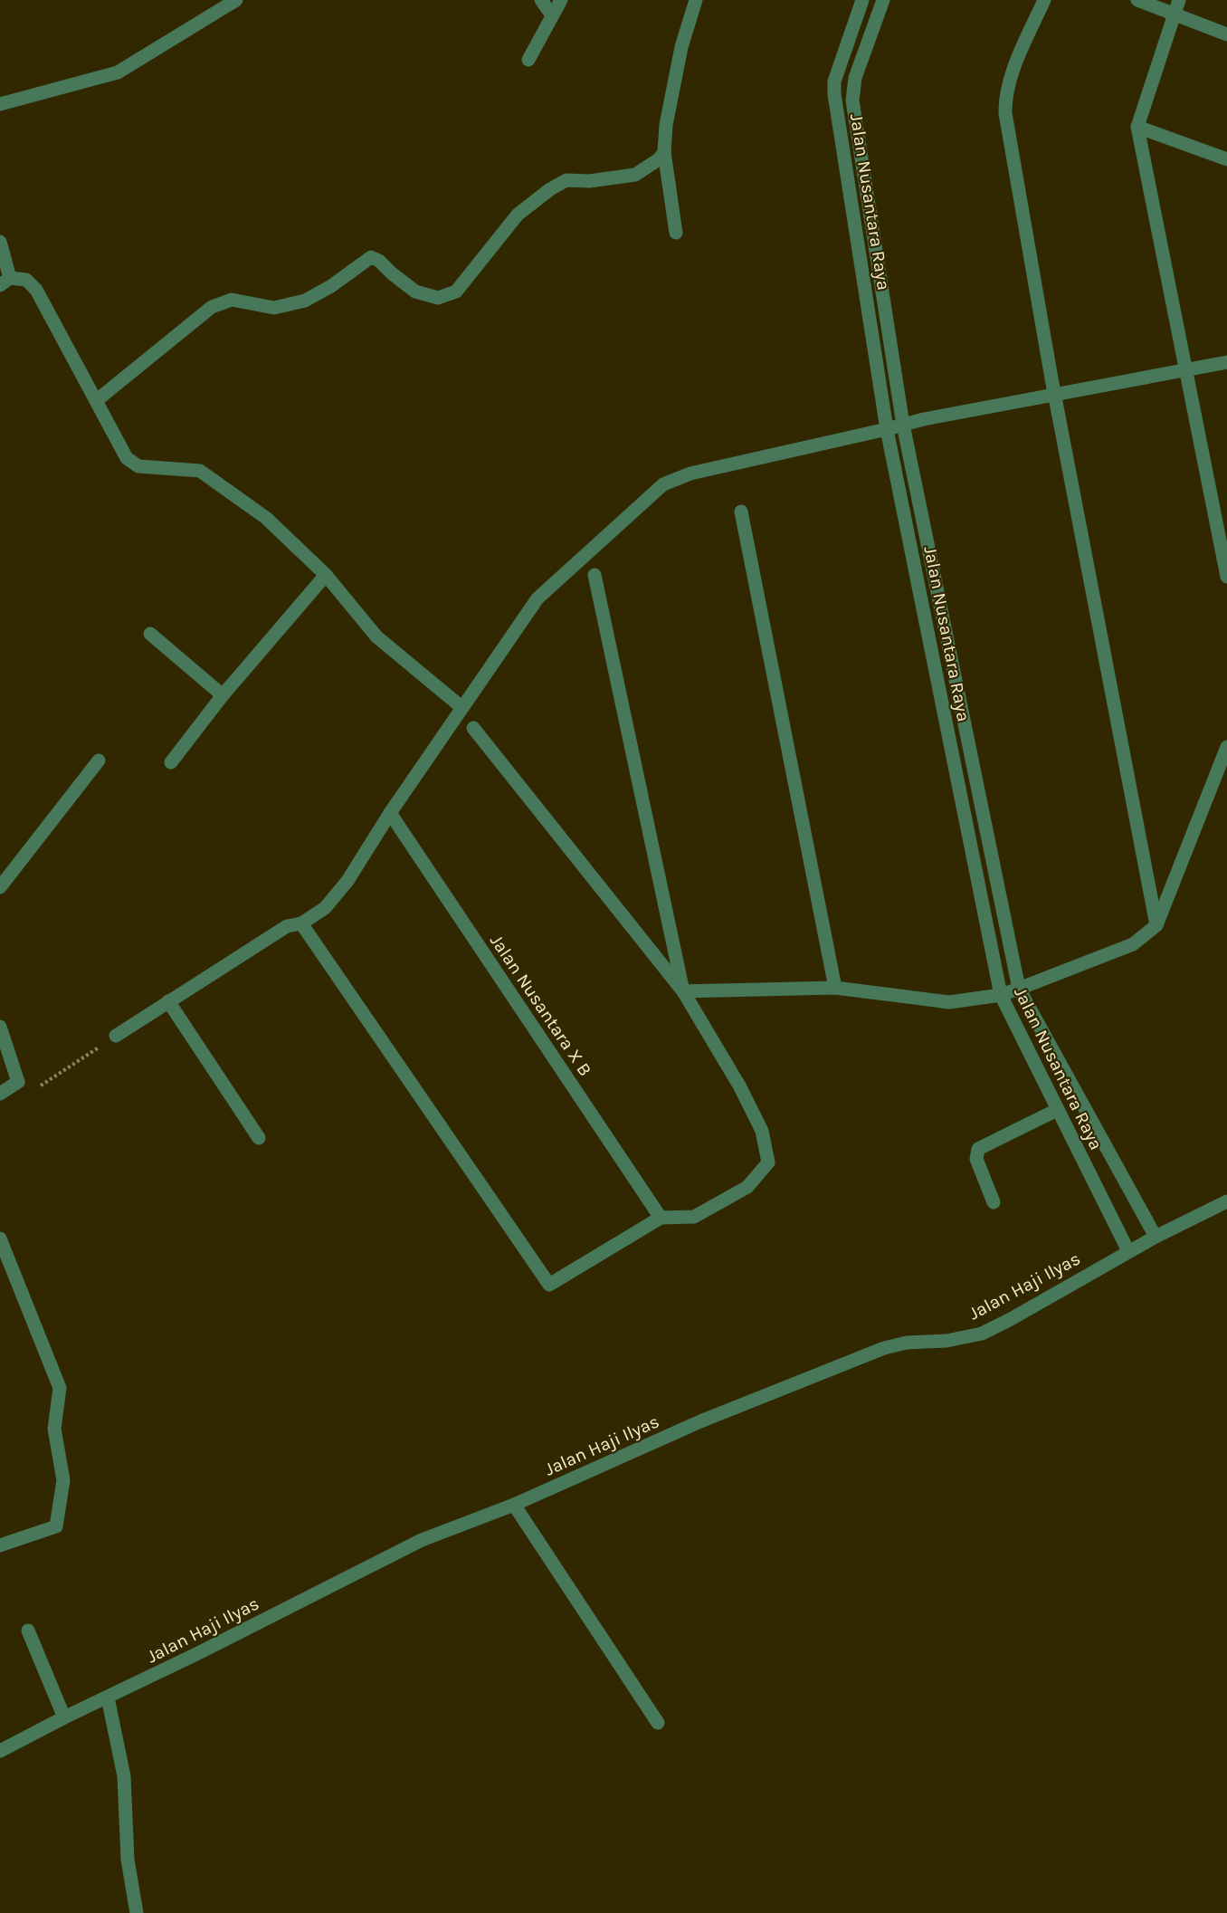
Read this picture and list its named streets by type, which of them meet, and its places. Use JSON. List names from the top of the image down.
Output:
{
  "streets": {
    "street": ["Jalan Nusantara Raya", "Jalan Nusantara X B", "Jalan Haji Ilyas"]
  },
  "crossings": [
    ["Jalan Nusantara Raya", "Jalan Haji Ilyas"]
  ]
}
